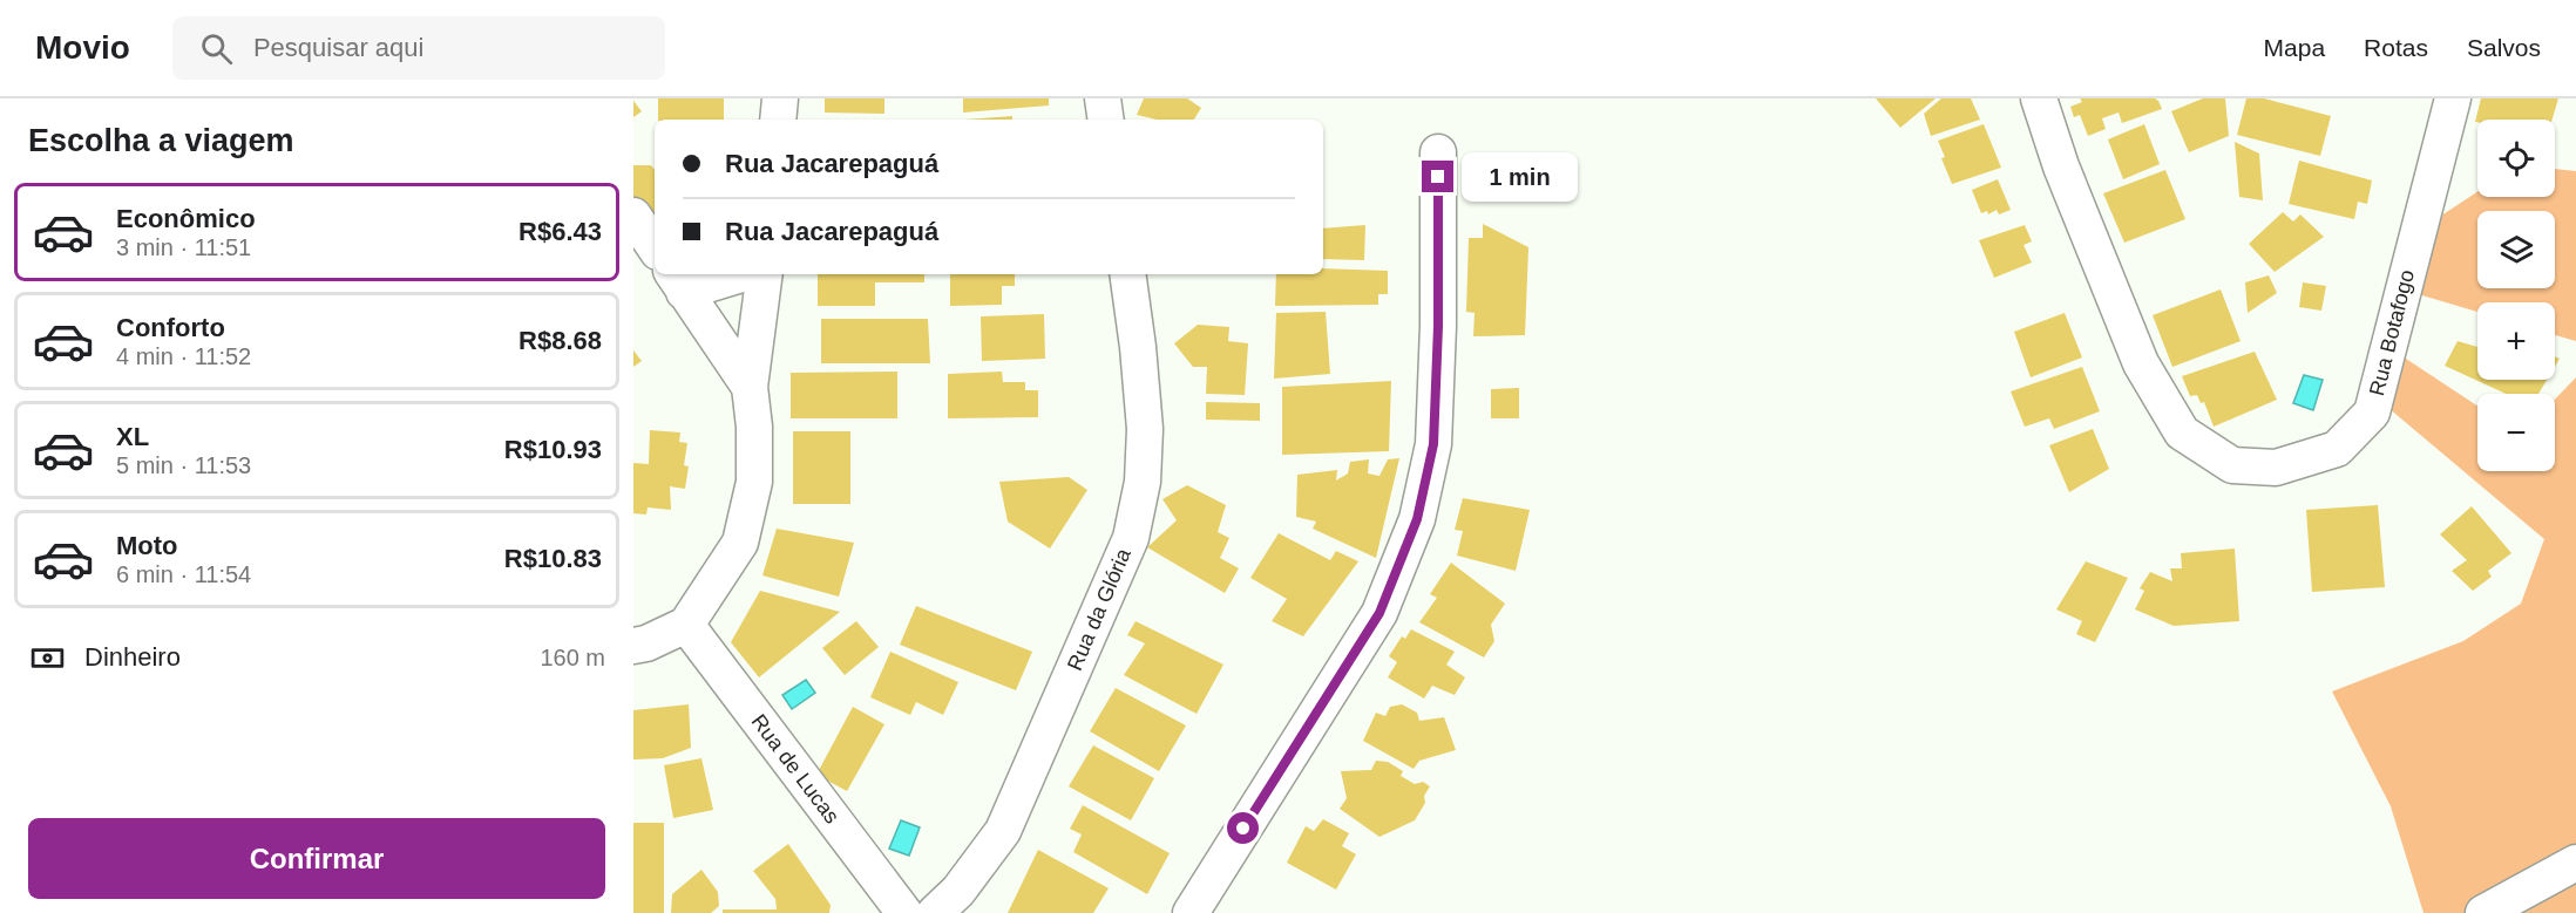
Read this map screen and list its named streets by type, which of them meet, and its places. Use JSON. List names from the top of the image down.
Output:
{
  "streets": {
    "street": ["Rua Botafogo", "Rua da Glória", "Rua de Lucas"]
  },
  "page": {
    "header": "Movio",
    "search": "Pesquisar aqui",
    "nav": ["Mapa", "Rotas", "Salvos"],
    "heading": "Escolha a viagem",
    "map_buttons": ["+", "−"],
    "banner": ["Rua Jacarepaguá", "Rua Jacarepaguá"],
    "bubble": "1 min",
    "list": [
      {
        "name": "Econômico",
        "note": "3 min · 11:51",
        "value": "R$6.43"
      },
      {
        "name": "Conforto",
        "note": "4 min · 11:52",
        "value": "R$8.68"
      },
      {
        "name": "XL",
        "note": "5 min · 11:53",
        "value": "R$10.93"
      },
      {
        "name": "Moto",
        "note": "6 min · 11:54",
        "value": "R$10.83"
      }
    ],
    "pay": ["Dinheiro", "160 m"],
    "buttons": "Confirmar"
  }
}
